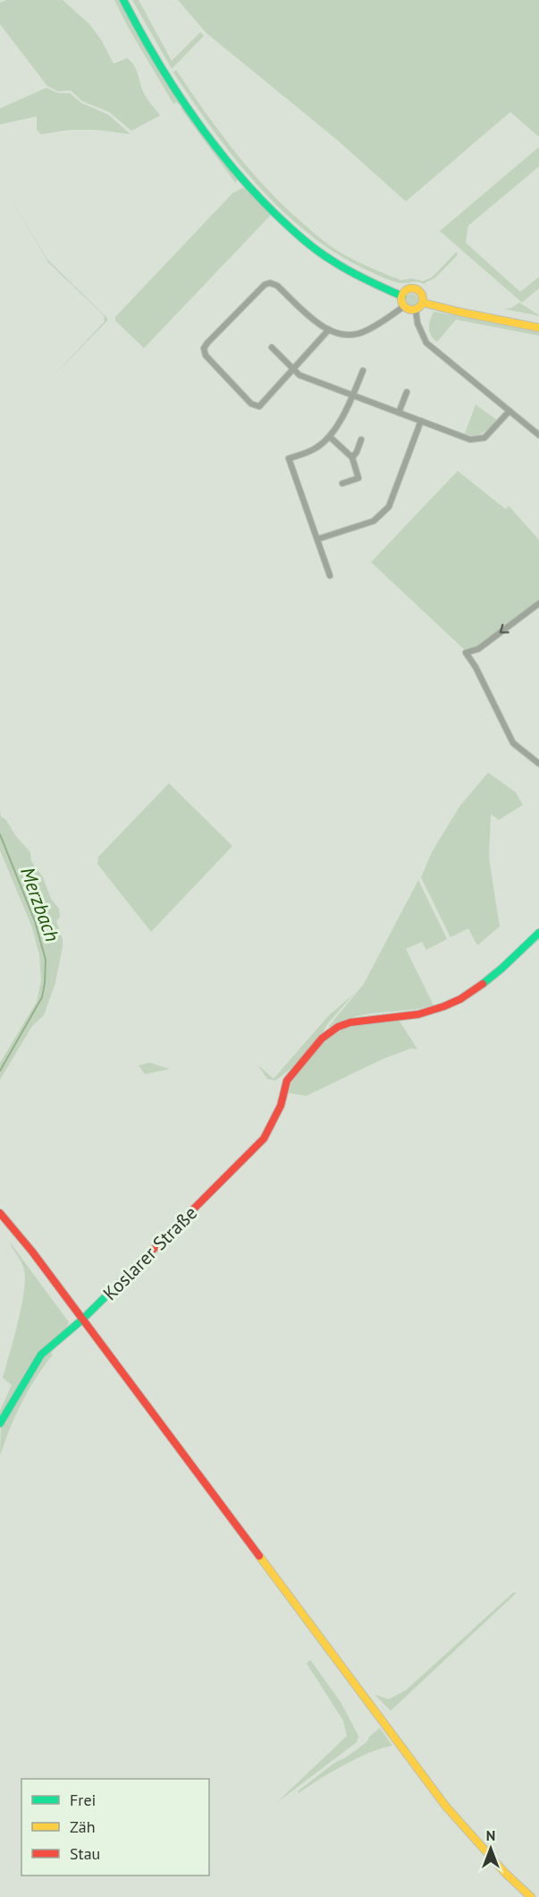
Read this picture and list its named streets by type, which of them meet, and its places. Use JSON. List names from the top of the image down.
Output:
{
  "streets": {
    "street": ["Koslarer Straße"]
  },
  "water": ["Merzbach"],
  "legend": ["Frei", "Zäh", "Stau"],
  "north": "top"
}
